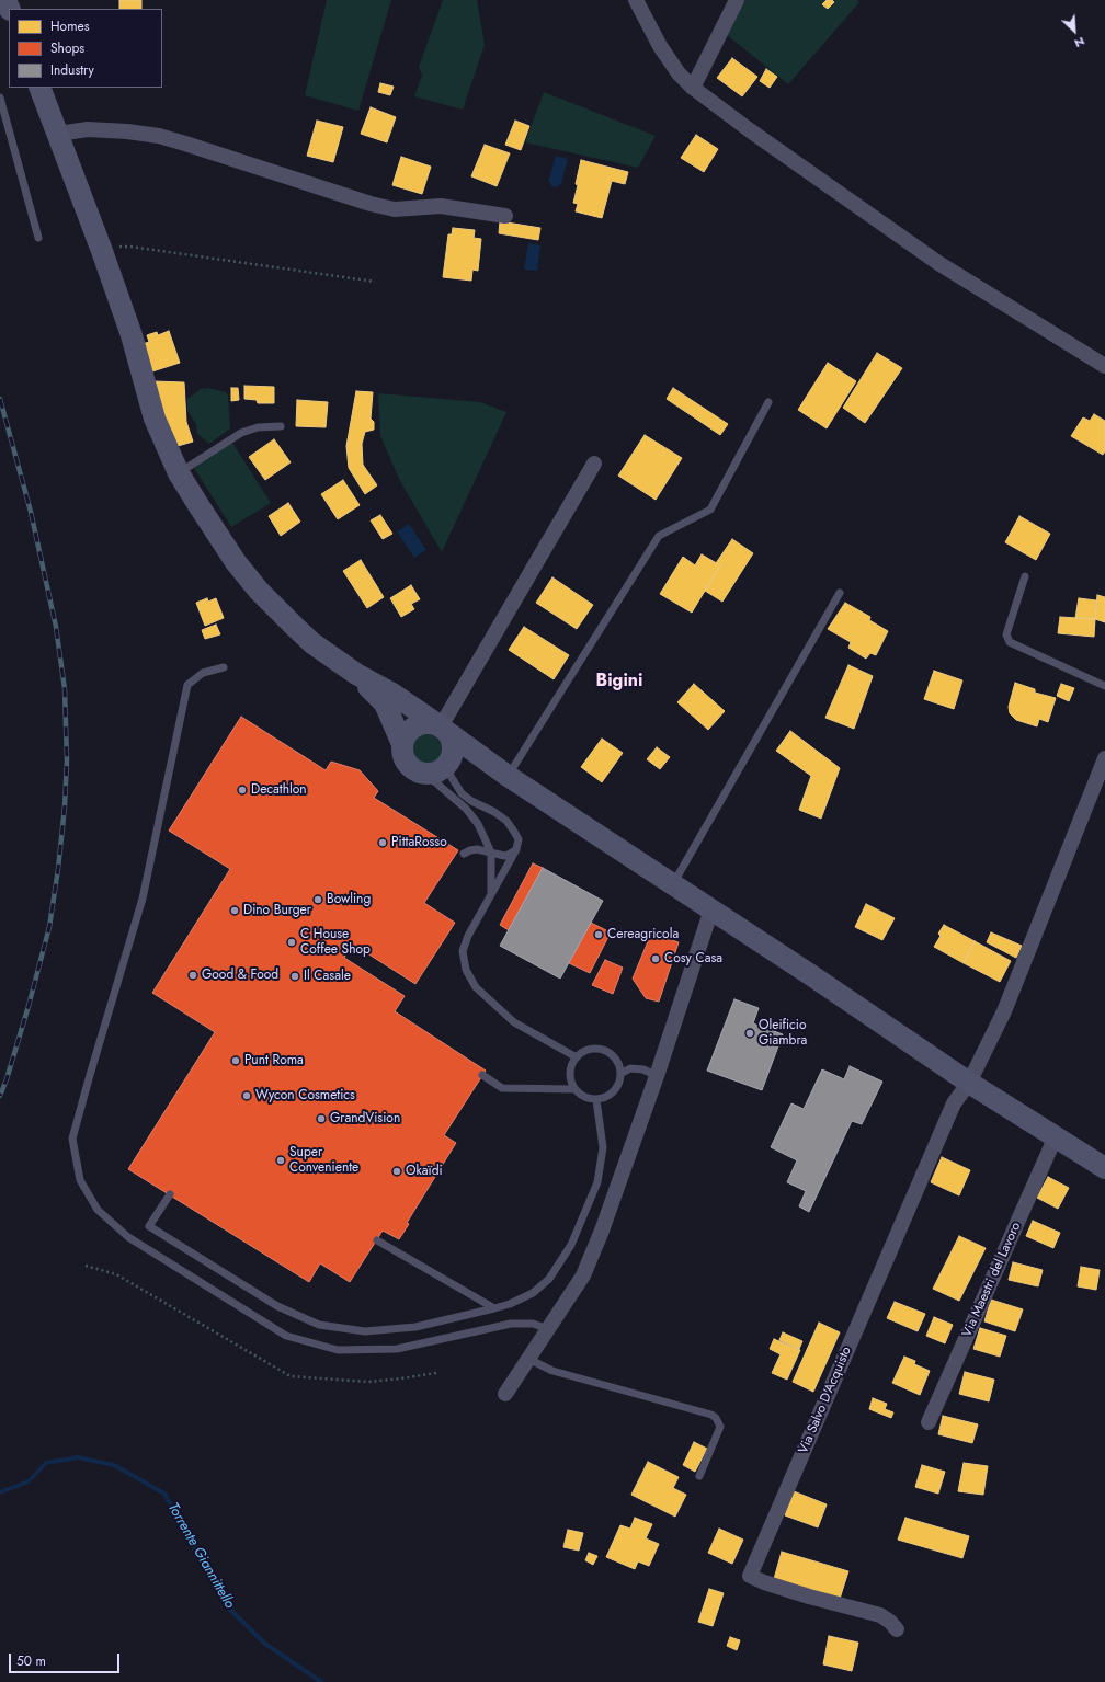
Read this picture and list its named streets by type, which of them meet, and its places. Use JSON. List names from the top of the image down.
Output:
{
  "streets": {
    "street": ["Via Maestri del Lavoro", "Via Salvo D'Acquisto"]
  },
  "districts": ["Bigini"],
  "water": ["Torrente Giannittello"],
  "places": [
    "Decathlon",
    "PittaRosso",
    "Bowling",
    "Dino Burger",
    "Cereagricola",
    "C House Coffee Shop",
    "Cosy Casa",
    "Good & Food",
    "Il Casale",
    "Oleificio Giambra",
    "Punt Roma",
    "Wycon Cosmetics",
    "GrandVision",
    "Super Conveniente",
    "Okaïdi"
  ],
  "legend": ["Homes", "Shops", "Industry"],
  "scale_bar": "50 m",
  "north": "bottom right"
}
